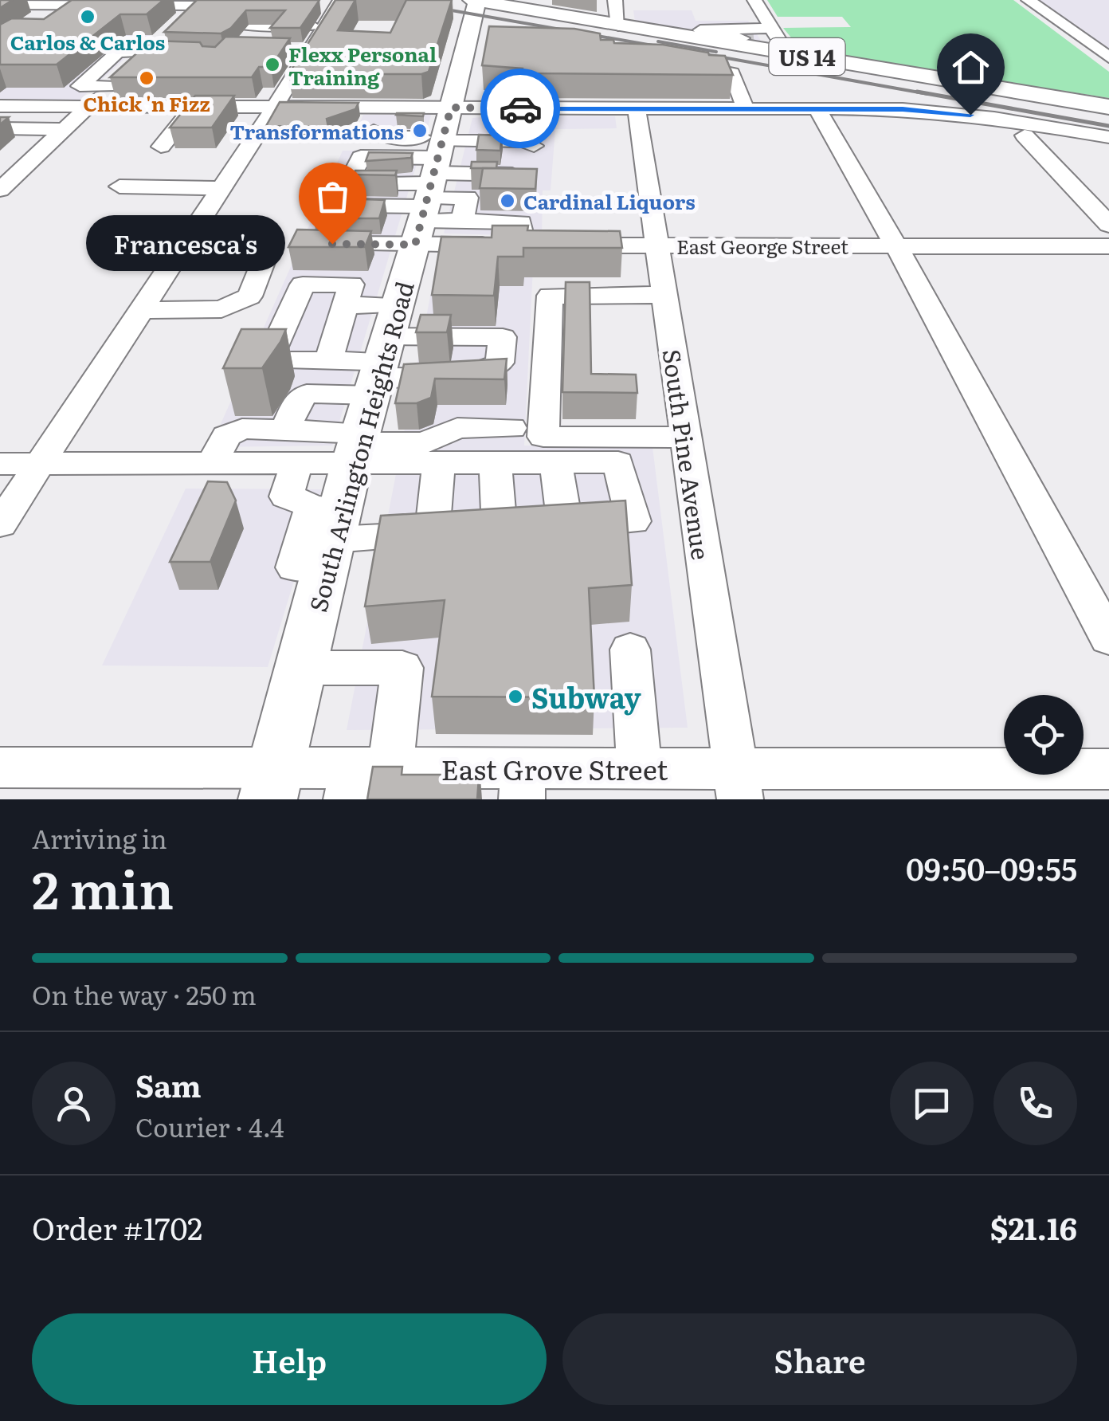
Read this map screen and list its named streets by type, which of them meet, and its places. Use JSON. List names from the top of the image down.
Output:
{
  "streets": {
    "main road": ["US 14", "South Arlington Heights Road"],
    "street": ["East George Street", "South Pine Avenue", "East Grove Street"]
  },
  "crossings": [
    ["US 14", "South Arlington Heights Road"],
    ["East George Street", "South Arlington Heights Road"],
    ["East George Street", "South Pine Avenue"],
    ["South Arlington Heights Road", "East Grove Street"],
    ["South Pine Avenue", "East Grove Street"]
  ],
  "places": [
    "Carlos & Carlos",
    "Flexx Personal Training",
    "Chick 'n Fizz",
    "Transformations",
    "Cardinal Liquors",
    "Francesca's",
    "Subway"
  ],
  "page": {
    "bubble": "Francesca's",
    "heading": ["2 min", "Arriving in", "09:50–09:55"],
    "panel": [
      "Sam",
      "Courier · 4.4",
      "Order #1702",
      "$21.16"
    ],
    "bar": "On the way · 250 m",
    "buttons": ["Help", "Share"]
  }
}
